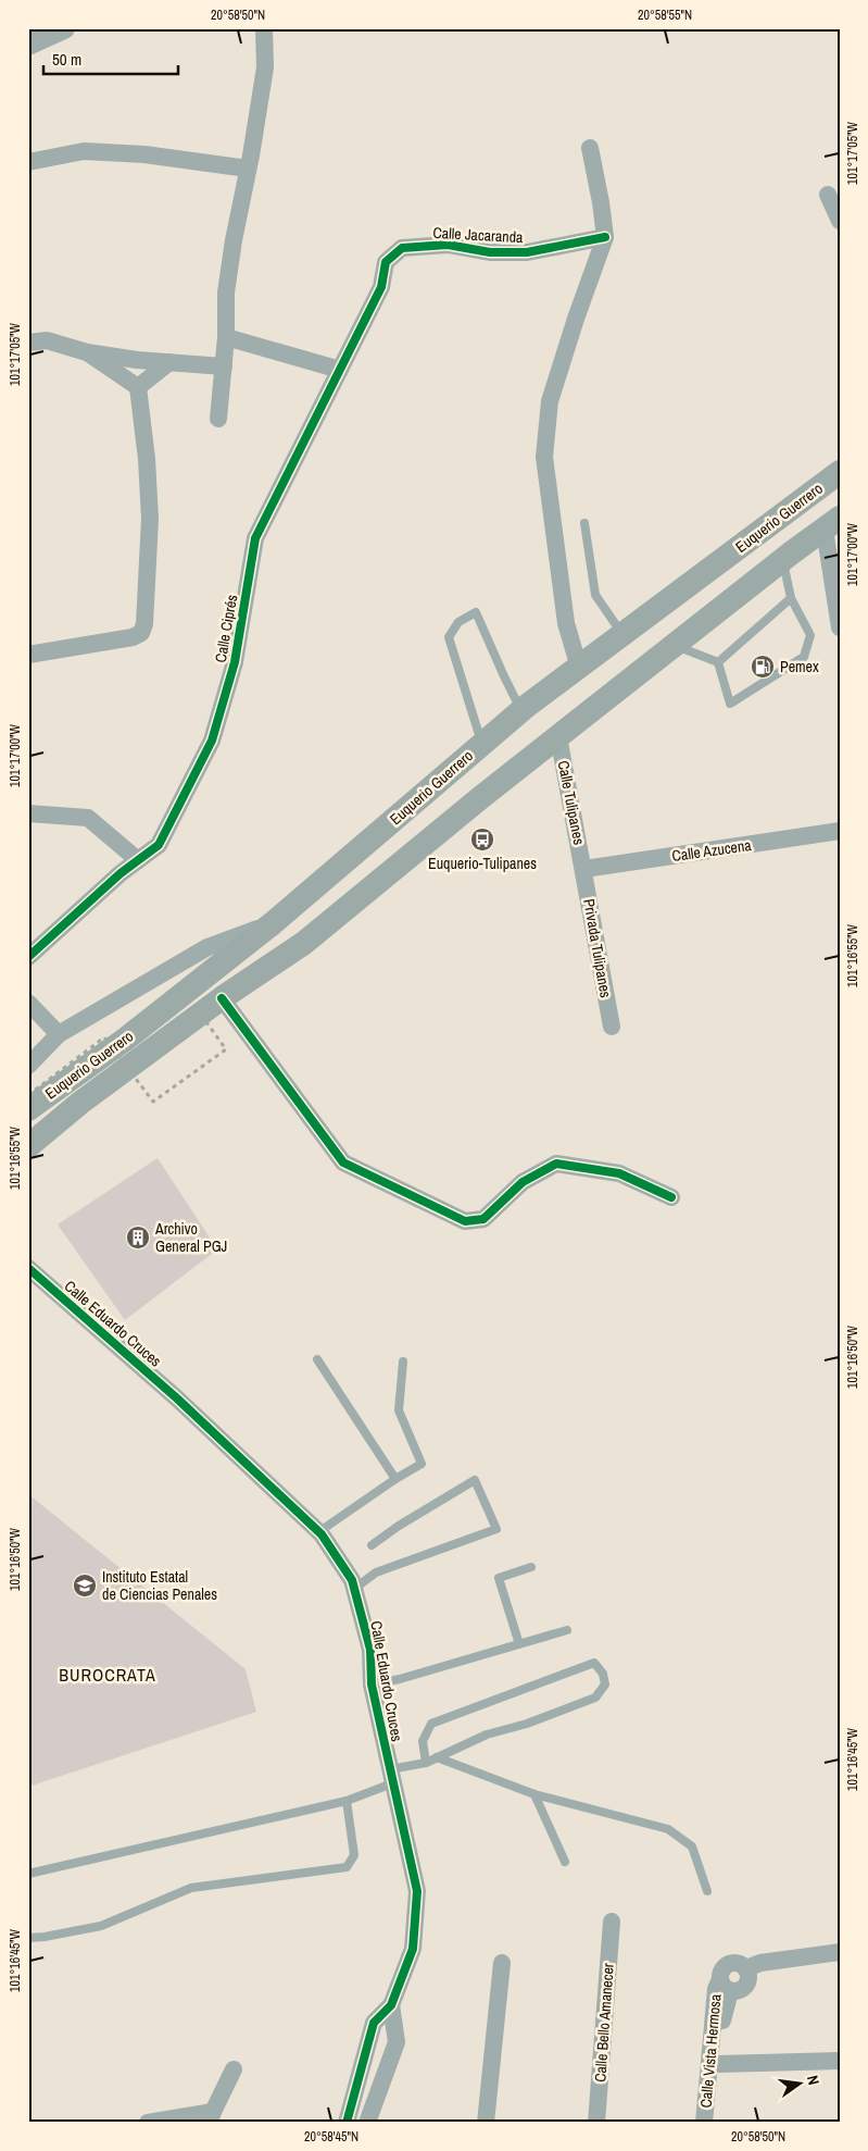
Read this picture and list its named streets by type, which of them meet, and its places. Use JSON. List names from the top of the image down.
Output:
{
  "streets": {
    "main road": ["Euquerio Guerrero"],
    "street": [
      "Calle Jacaranda",
      "Calle Ciprés",
      "Calle Tulipanes",
      "Calle Azucena",
      "Privada Tulipanes",
      "Calle Eduardo Cruces",
      "Calle Bello Amanecer",
      "Calle Vista Hermosa"
    ]
  },
  "crossings": [
    ["Calle Jacaranda", "Calle Ciprés"],
    ["Euquerio Guerrero", "Calle Tulipanes"],
    ["Calle Tulipanes", "Calle Azucena"],
    ["Calle Tulipanes", "Privada Tulipanes"],
    ["Calle Azucena", "Privada Tulipanes"]
  ],
  "districts": ["BUROCRATA"],
  "places": {
    "fuel station": ["Pemex"],
    "bus stop": ["Euquerio-Tulipanes"],
    "building": ["Archivo General PGJ"],
    "school or university": ["Instituto Estatal de Ciencias Penales"]
  },
  "scale_bar": "50 m",
  "north": "right",
  "coordinates": [
    "20°58'50\"N",
    "20°58'55\"N",
    "101°17'05\"W",
    "101°17'00\"W",
    "101°16'55\"W",
    "101°16'50\"W",
    "101°16'45\"W",
    "20°58'45\"N"
  ]
}
